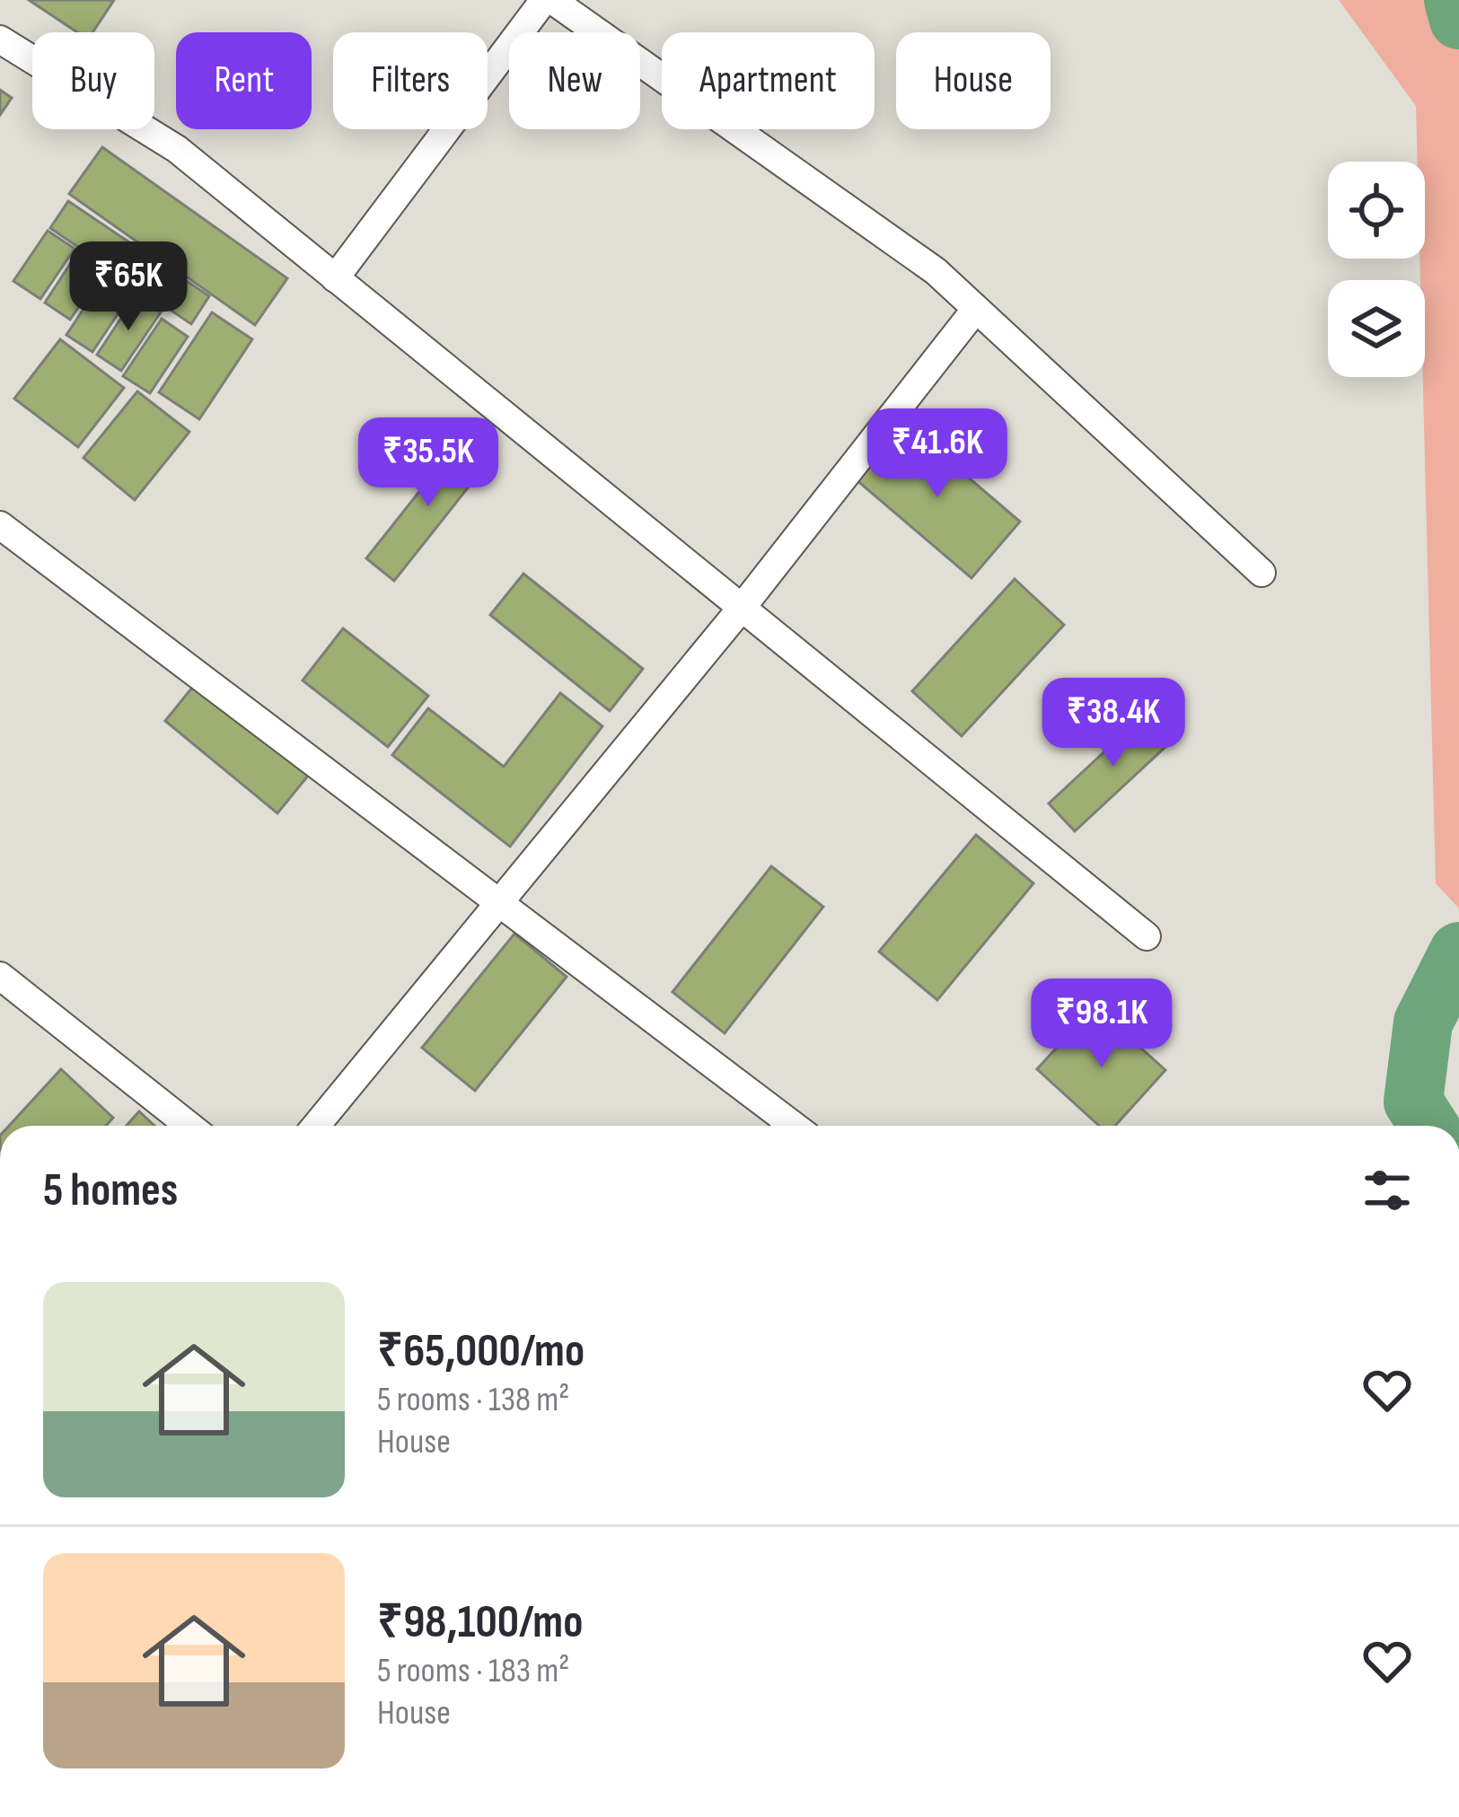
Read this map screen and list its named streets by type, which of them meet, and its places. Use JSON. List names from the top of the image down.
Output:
{
  "page": {
    "chip": [
      "Buy",
      "Rent",
      "Filters",
      "New",
      "Apartment",
      "House"
    ],
    "price": [
      "₹65K",
      "₹41.6K",
      "₹35.5K",
      "₹38.4K",
      "₹98.1K"
    ],
    "heading": "5 homes",
    "list": [
      {
        "name": "₹65,000/mo",
        "note": "5 rooms · 138 m² · House"
      },
      {
        "name": "₹98,100/mo",
        "note": "5 rooms · 183 m² · House"
      }
    ]
  }
}
